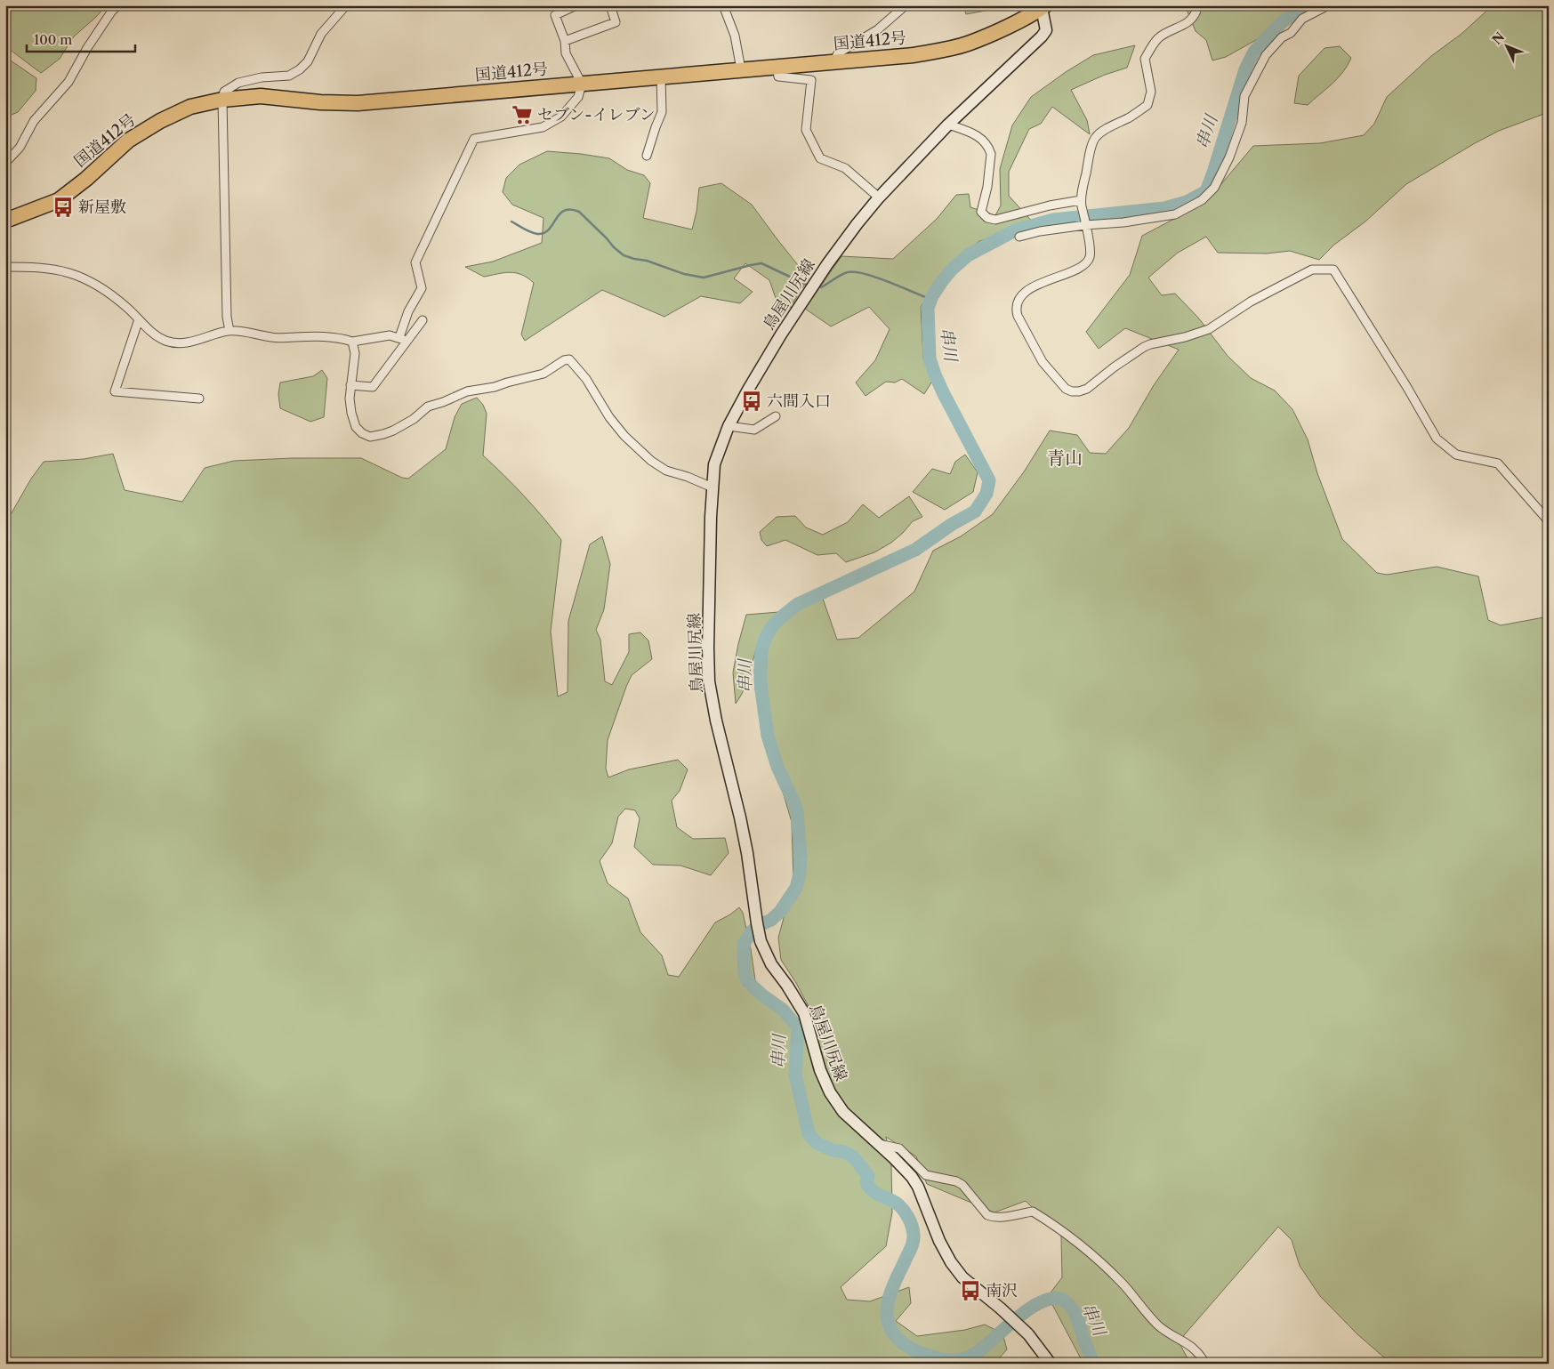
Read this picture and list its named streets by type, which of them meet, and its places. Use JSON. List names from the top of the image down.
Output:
{
  "streets": {
    "highway": ["国道412号"],
    "main road": ["鳥屋川尻線"]
  },
  "crossings": [
    ["国道412号", "鳥屋川尻線"]
  ],
  "districts": ["青山"],
  "water": ["串川"],
  "places": {
    "supermarket": ["セブン-イレブン"],
    "bus stop": ["新屋敷", "六間入口", "南沢"]
  },
  "scale_bar": "100 m",
  "north": "top left"
}
